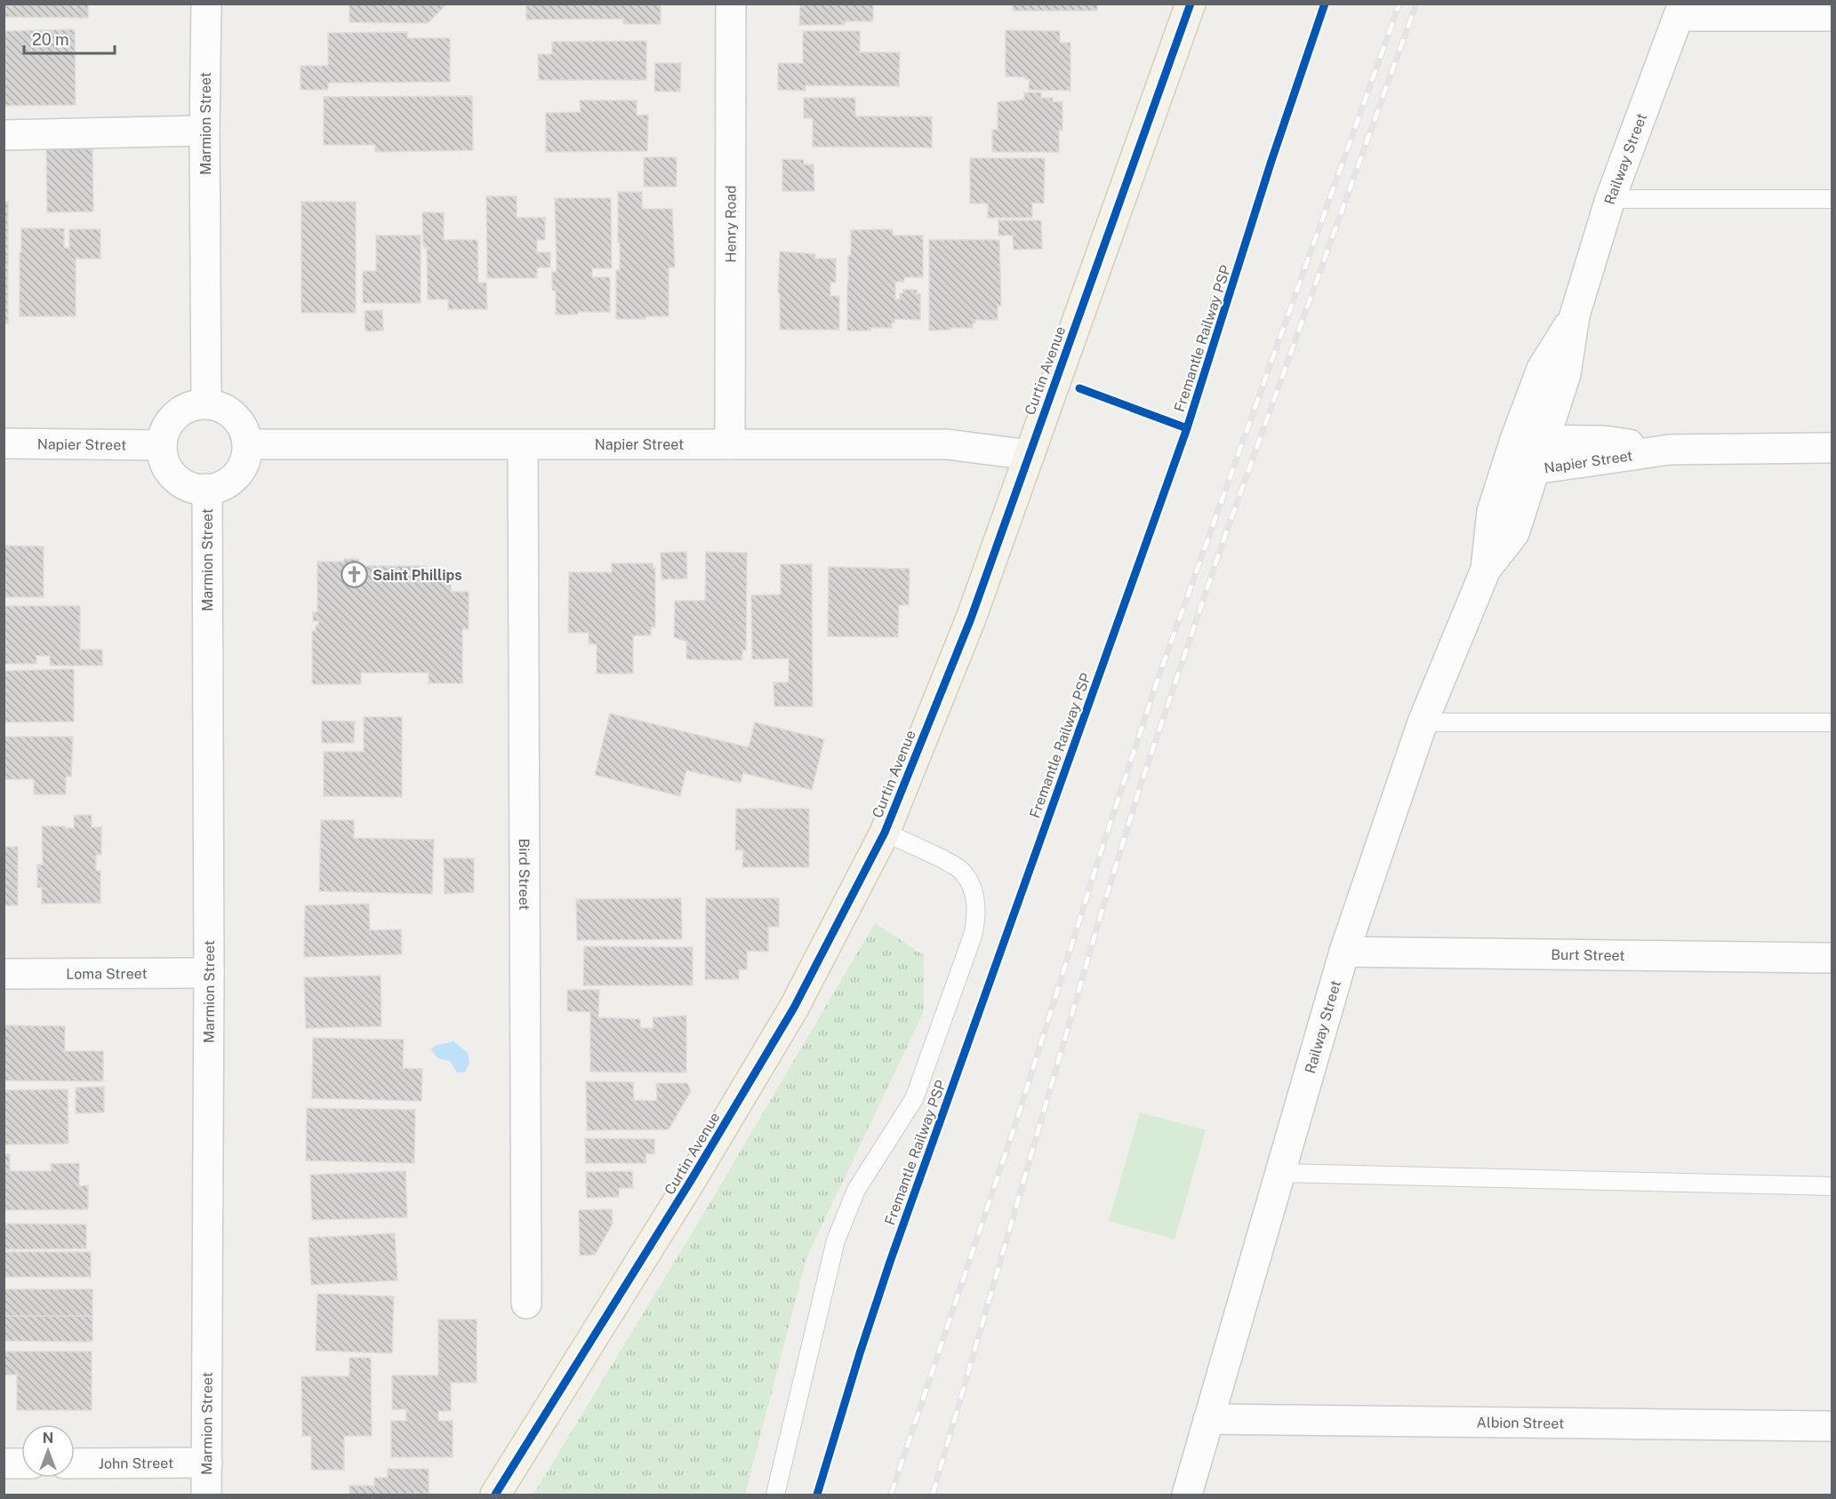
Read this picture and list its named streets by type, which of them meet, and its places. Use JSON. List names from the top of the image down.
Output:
{
  "streets": {
    "main road": ["Curtin Avenue"],
    "street": [
      "Marmion Street",
      "Railway Street",
      "Henry Road",
      "Napier Street",
      "Bird Street",
      "Burt Street",
      "Loma Street",
      "Albion Street",
      "John Street"
    ],
    "cycle path": ["Fremantle Railway PSP"]
  },
  "crossings": [
    ["Marmion Street", "Napier Street"],
    ["Marmion Street", "Loma Street"],
    ["Marmion Street", "John Street"],
    ["Railway Street", "Napier Street"],
    ["Railway Street", "Burt Street"],
    ["Railway Street", "Albion Street"],
    ["Henry Road", "Napier Street"],
    ["Curtin Avenue", "Napier Street"],
    ["Napier Street", "Bird Street"]
  ],
  "places": {
    "church": ["Saint Phillips"]
  },
  "scale_bar": "20 m",
  "north": "top"
}
